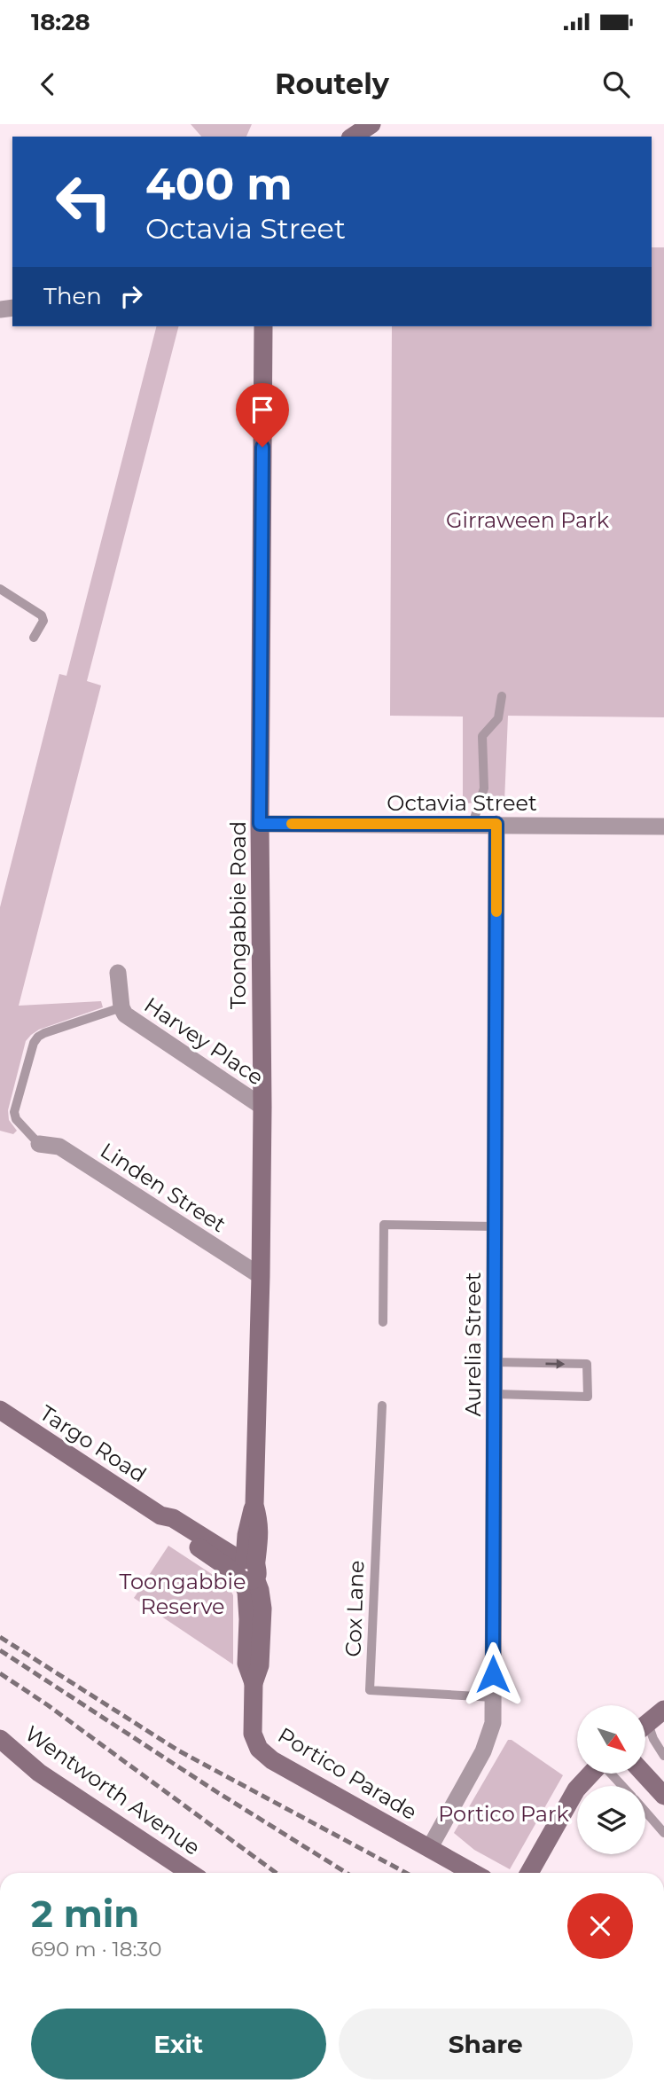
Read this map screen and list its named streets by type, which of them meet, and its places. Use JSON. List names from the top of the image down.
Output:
{
  "streets": {
    "main road": [
      "Toongabbie Road",
      "Targo Road",
      "Portico Parade",
      "Wentworth Avenue"
    ],
    "street": [
      "Octavia Street",
      "Harvey Place",
      "Linden Street",
      "Aurelia Street"
    ],
    "lane": ["Cox Lane"]
  },
  "crossings": [
    ["Octavia Street", "Toongabbie Road"],
    ["Octavia Street", "Aurelia Street"],
    ["Toongabbie Road", "Harvey Place"],
    ["Toongabbie Road", "Linden Street"],
    ["Toongabbie Road", "Targo Road"],
    ["Toongabbie Road", "Portico Parade"],
    ["Aurelia Street", "Cox Lane"],
    ["Aurelia Street", "Portico Parade"]
  ],
  "parks": ["Girraween Park", "Toongabbie Reserve", "Portico Park"],
  "north": "bottom right",
  "page": {
    "status": "18:28",
    "header": "Routely",
    "turn": ["400 m", "Octavia Street"],
    "then": "Then",
    "heading": ["2 min", "690 m · 18:30"],
    "buttons": ["Exit", "Share"]
  }
}
